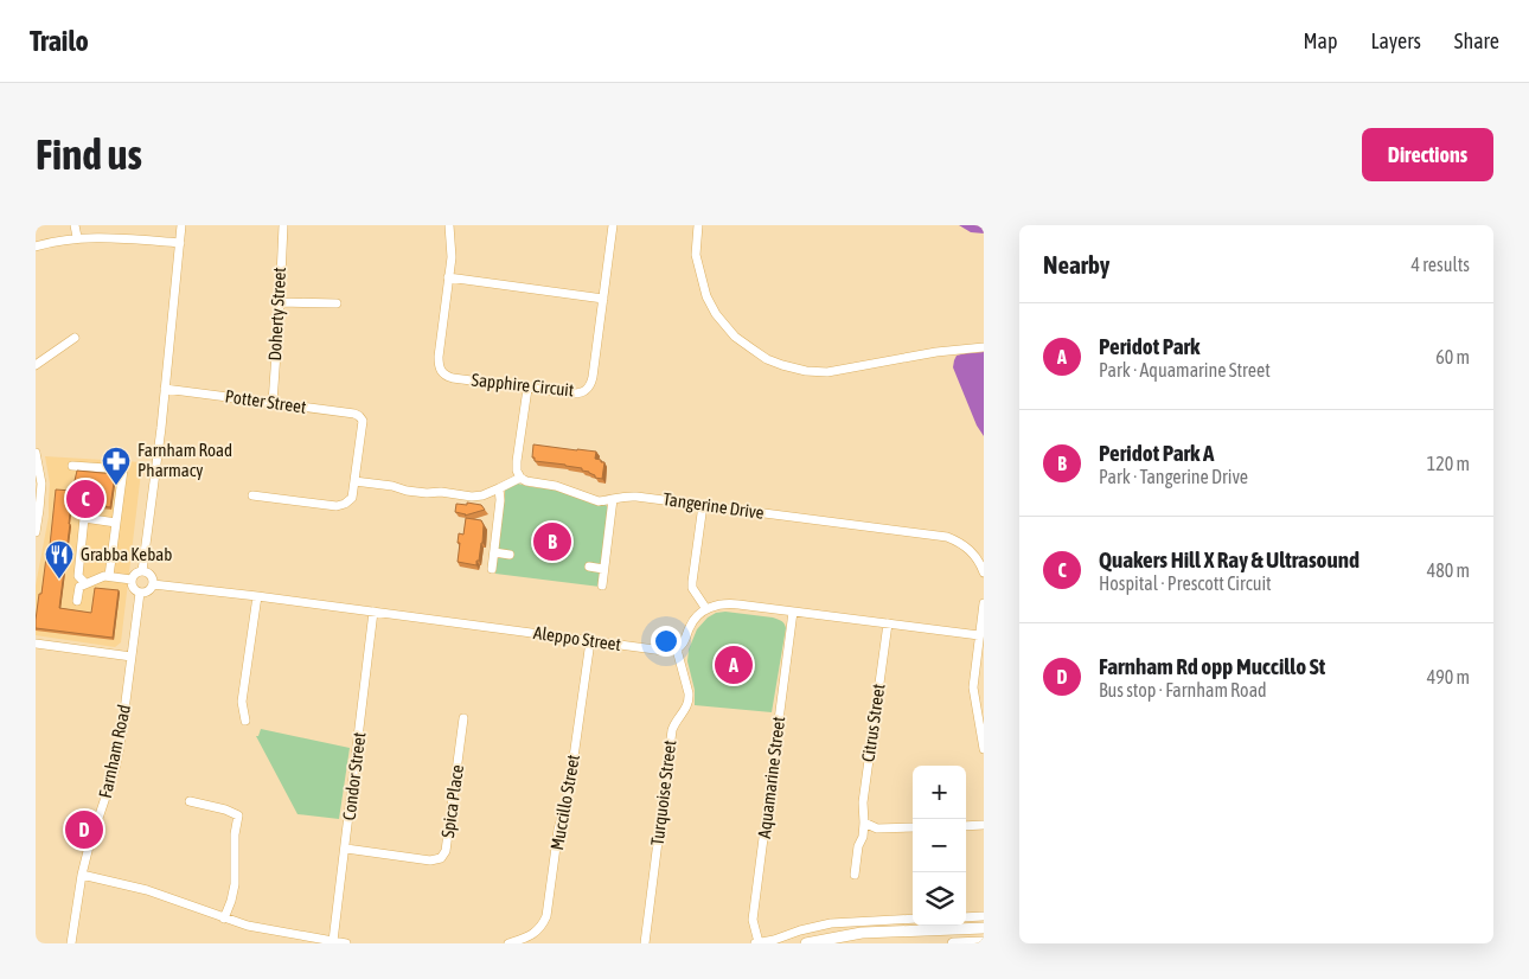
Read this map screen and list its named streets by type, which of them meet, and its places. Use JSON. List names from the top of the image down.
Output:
{
  "streets": {
    "street": [
      "Doherty Street",
      "Sapphire Circuit",
      "Potter Street",
      "Tangerine Drive",
      "Aleppo Street",
      "Citrus Street",
      "Farnham Road",
      "Condor Street",
      "Aquamarine Street",
      "Turquoise Street",
      "Spica Place",
      "Muccillo Street"
    ]
  },
  "crossings": [
    ["Doherty Street", "Potter Street"],
    ["Aleppo Street", "Farnham Road"],
    ["Aleppo Street", "Condor Street"],
    ["Aleppo Street", "Turquoise Street"],
    ["Aleppo Street", "Muccillo Street"],
    ["Condor Street", "Spica Place"]
  ],
  "places": {
    "pharmacy": ["Farnham Road Pharmacy"],
    "restaurant": ["Grabba Kebab"]
  },
  "page": {
    "header": "Trailo",
    "nav": ["Map", "Layers", "Share"],
    "buttons": "Directions",
    "title": "Find us",
    "heading": ["Nearby", "4 results"],
    "list": [
      {
        "mark": "A",
        "name": "Peridot Park",
        "note": "Park · Aquamarine Street",
        "value": "60 m"
      },
      {
        "mark": "B",
        "name": "Peridot Park A",
        "note": "Park · Tangerine Drive",
        "value": "120 m"
      },
      {
        "mark": "C",
        "name": "Quakers Hill X Ray & Ultrasound",
        "note": "Hospital · Prescott Circuit",
        "value": "480 m"
      },
      {
        "mark": "D",
        "name": "Farnham Rd opp Muccillo St",
        "note": "Bus stop · Farnham Road",
        "value": "490 m"
      }
    ],
    "pins": [
      "C",
      "B",
      "A",
      "D"
    ],
    "map_buttons": ["+", "−"]
  }
}
